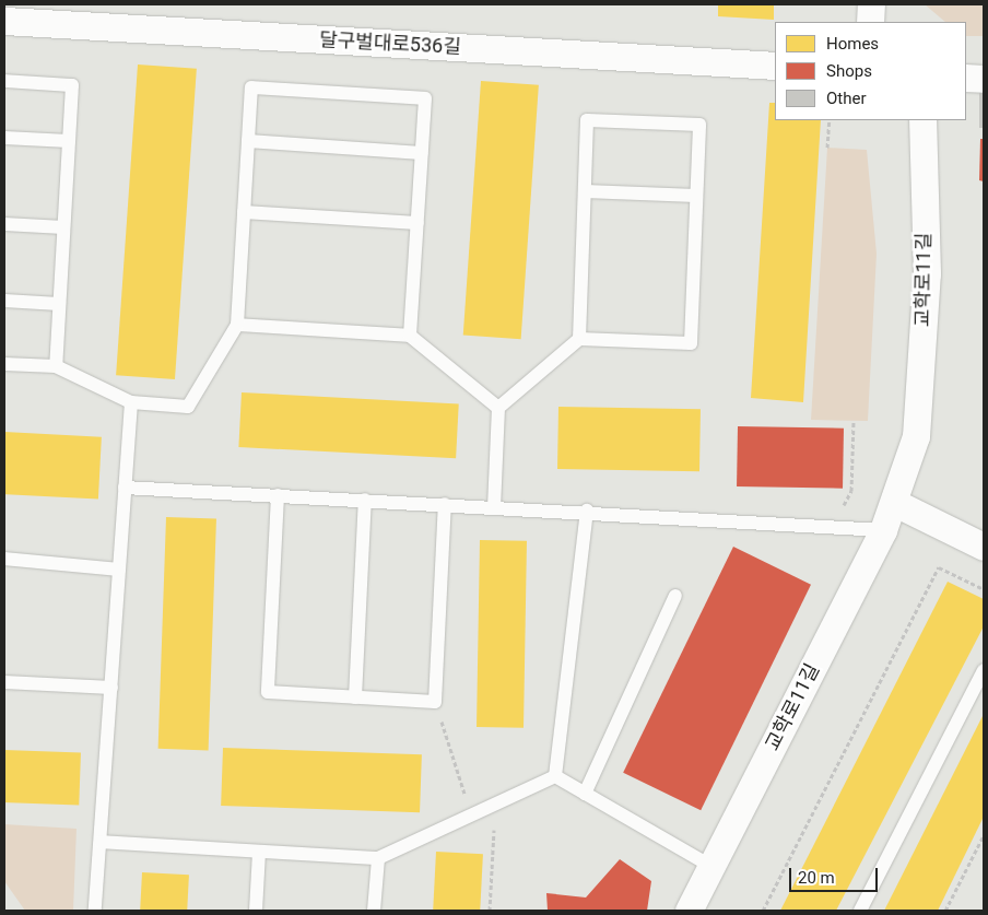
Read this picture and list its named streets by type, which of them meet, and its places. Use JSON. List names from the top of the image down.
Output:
{
  "streets": {
    "street": ["달구벌대로536길", "교학로11길"]
  },
  "legend": ["Homes", "Shops", "Other"],
  "scale_bar": "20 m"
}
